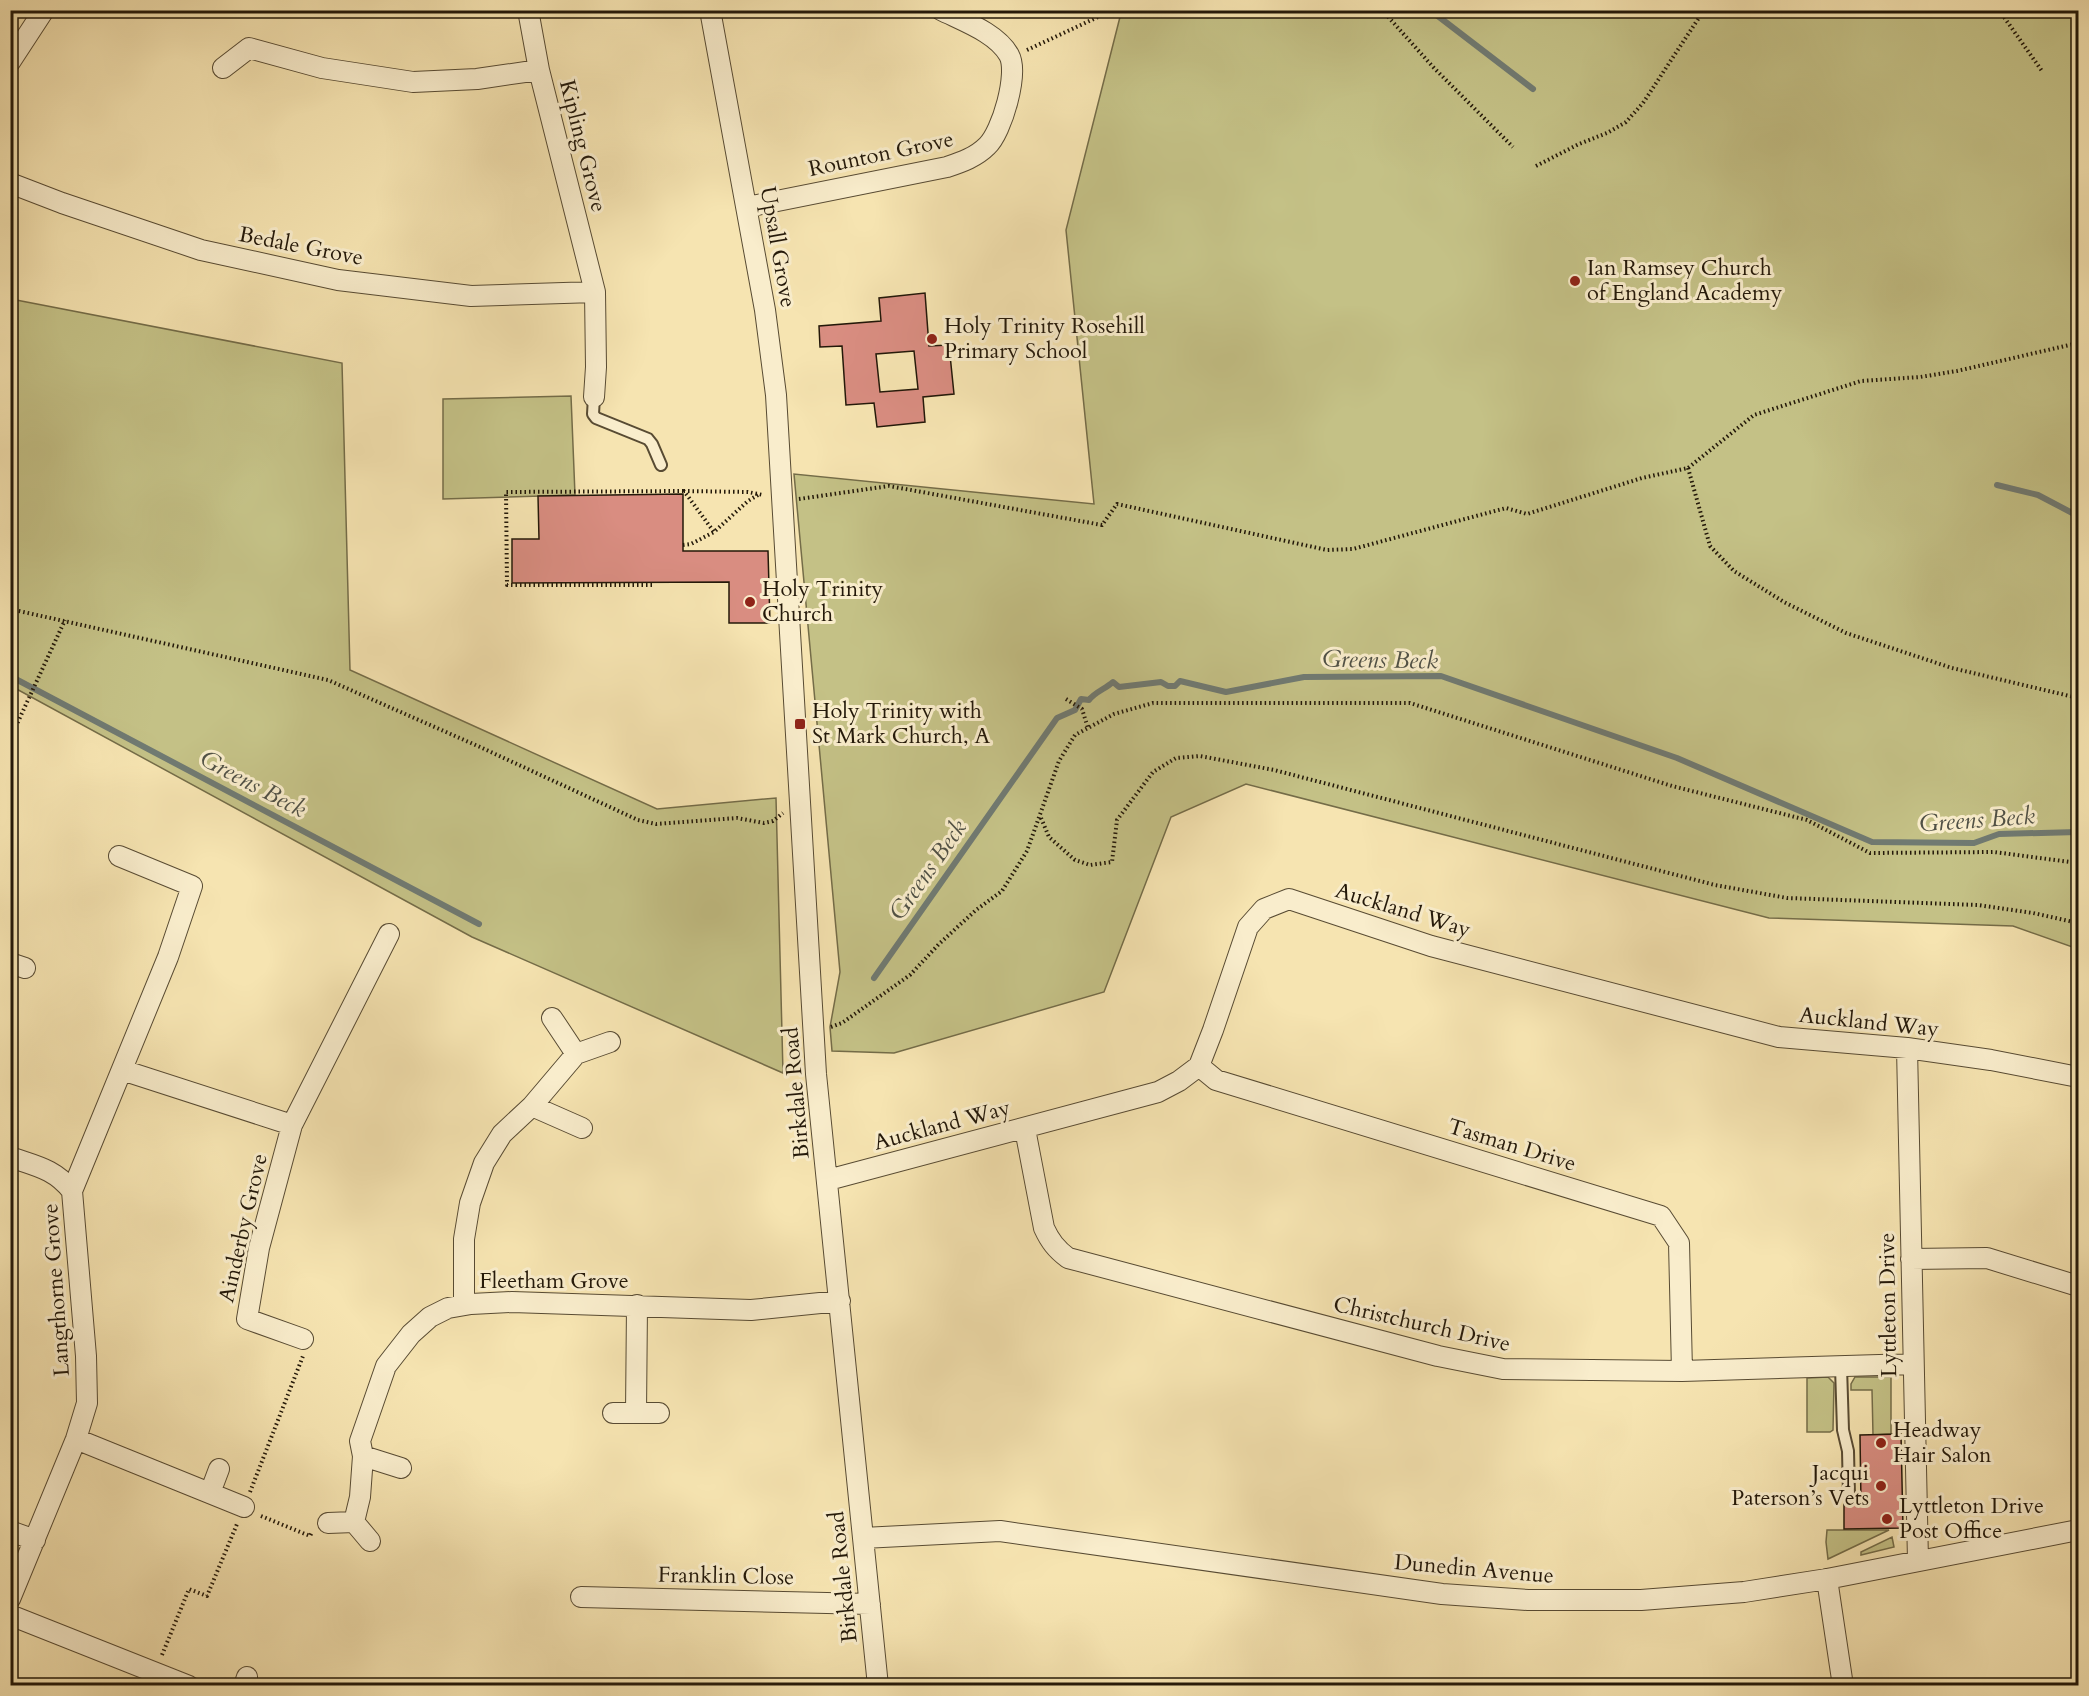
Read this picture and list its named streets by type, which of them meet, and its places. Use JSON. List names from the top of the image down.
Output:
{
  "streets": {
    "street": [
      "Kipling Grove",
      "Rounton Grove",
      "Bedale Grove",
      "Upsall Grove",
      "Auckland Way",
      "Birkdale Road",
      "Tasman Drive",
      "Ainderby Grove",
      "Fleetham Grove",
      "Langthorne Grove",
      "Lyttleton Drive",
      "Christchurch Drive",
      "Dunedin Avenue",
      "Franklin Close"
    ]
  },
  "crossings": [
    ["Kipling Grove", "Bedale Grove"],
    ["Rounton Grove", "Upsall Grove"],
    ["Upsall Grove", "Birkdale Road"],
    ["Auckland Way", "Birkdale Road"],
    ["Auckland Way", "Tasman Drive"],
    ["Auckland Way", "Lyttleton Drive"],
    ["Auckland Way", "Christchurch Drive"],
    ["Birkdale Road", "Fleetham Grove"],
    ["Birkdale Road", "Dunedin Avenue"],
    ["Birkdale Road", "Franklin Close"],
    ["Tasman Drive", "Christchurch Drive"],
    ["Lyttleton Drive", "Christchurch Drive"],
    ["Lyttleton Drive", "Dunedin Avenue"]
  ],
  "water": ["Greens Beck"],
  "places": {
    "other": [
      "Ian Ramsey Church of England Academy",
      "Holy Trinity Rosehill Primary School",
      "Holy Trinity Church",
      "Headway Hair Salon",
      "Jacqui Paterson’s Vets",
      "Lyttleton Drive Post Office"
    ],
    "transit": ["Holy Trinity with St Mark Church, A"]
  }
}
